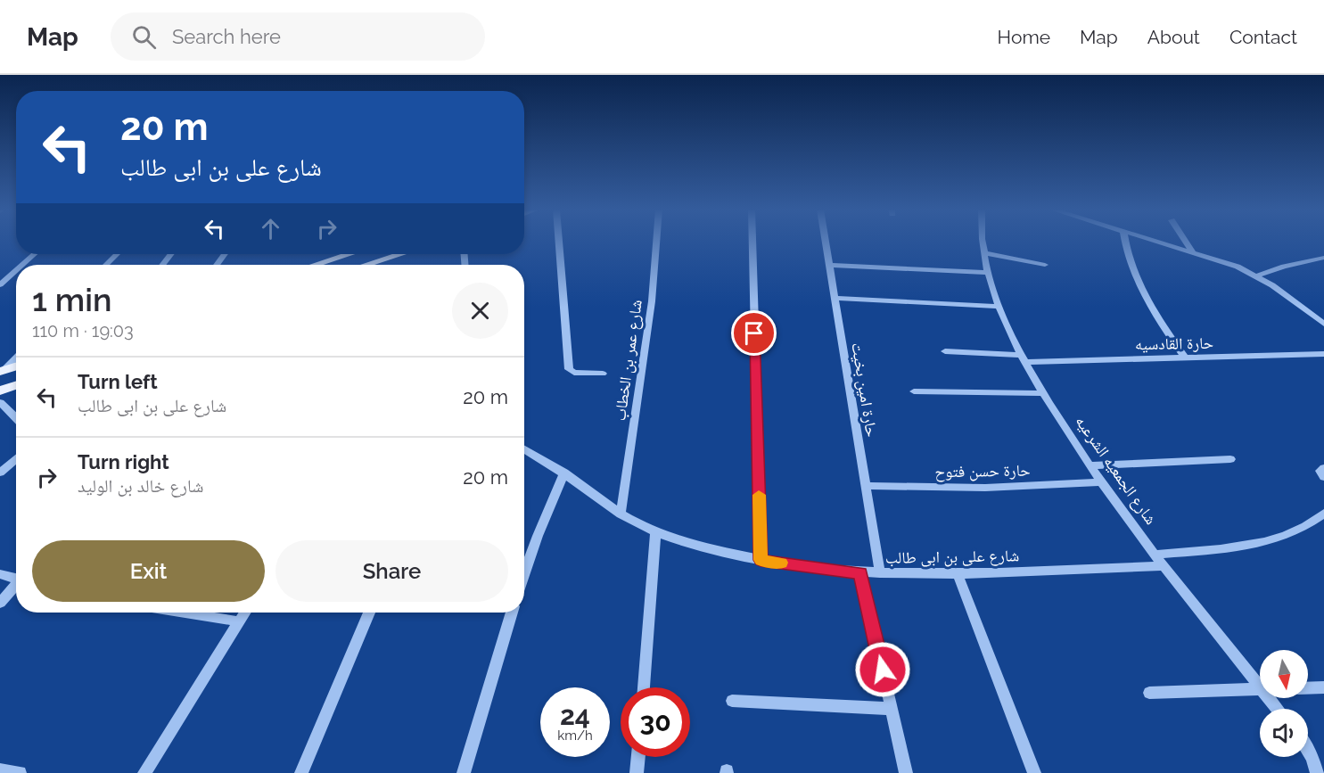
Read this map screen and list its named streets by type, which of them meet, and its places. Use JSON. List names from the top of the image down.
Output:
{
  "streets": {
    "street": [
      "حارة القادسيه",
      "شارع عمر بن الخطاب",
      "حارة امين بخيت",
      "شارع الجمعيه الشرعيه",
      "حارة حسن فتوح",
      "شارع على بن ابى طالب"
    ]
  },
  "crossings": [
    ["حارة القادسيه", "شارع الجمعيه الشرعيه"],
    ["شارع عمر بن الخطاب", "شارع على بن ابى طالب"],
    ["حارة امين بخيت", "حارة حسن فتوح"],
    ["حارة امين بخيت", "شارع على بن ابى طالب"],
    ["شارع الجمعيه الشرعيه", "حارة حسن فتوح"],
    ["شارع الجمعيه الشرعيه", "شارع على بن ابى طالب"]
  ],
  "north": "bottom",
  "page": {
    "header": "Map",
    "search": "Search here",
    "nav": [
      "Home",
      "Map",
      "About",
      "Contact"
    ],
    "turn": ["20 m", "شارع على بن ابى طالب"],
    "heading": ["1 min", "110 m · 19:03"],
    "list": [
      {
        "name": "Turn left",
        "note": "شارع على بن ابى طالب",
        "value": "20 m"
      },
      {
        "name": "Turn right",
        "note": "شارع خالد بن الوليد",
        "value": "20 m"
      }
    ],
    "buttons": ["Exit", "Share"],
    "speed": "24 km/h",
    "limit": "30"
  }
}
